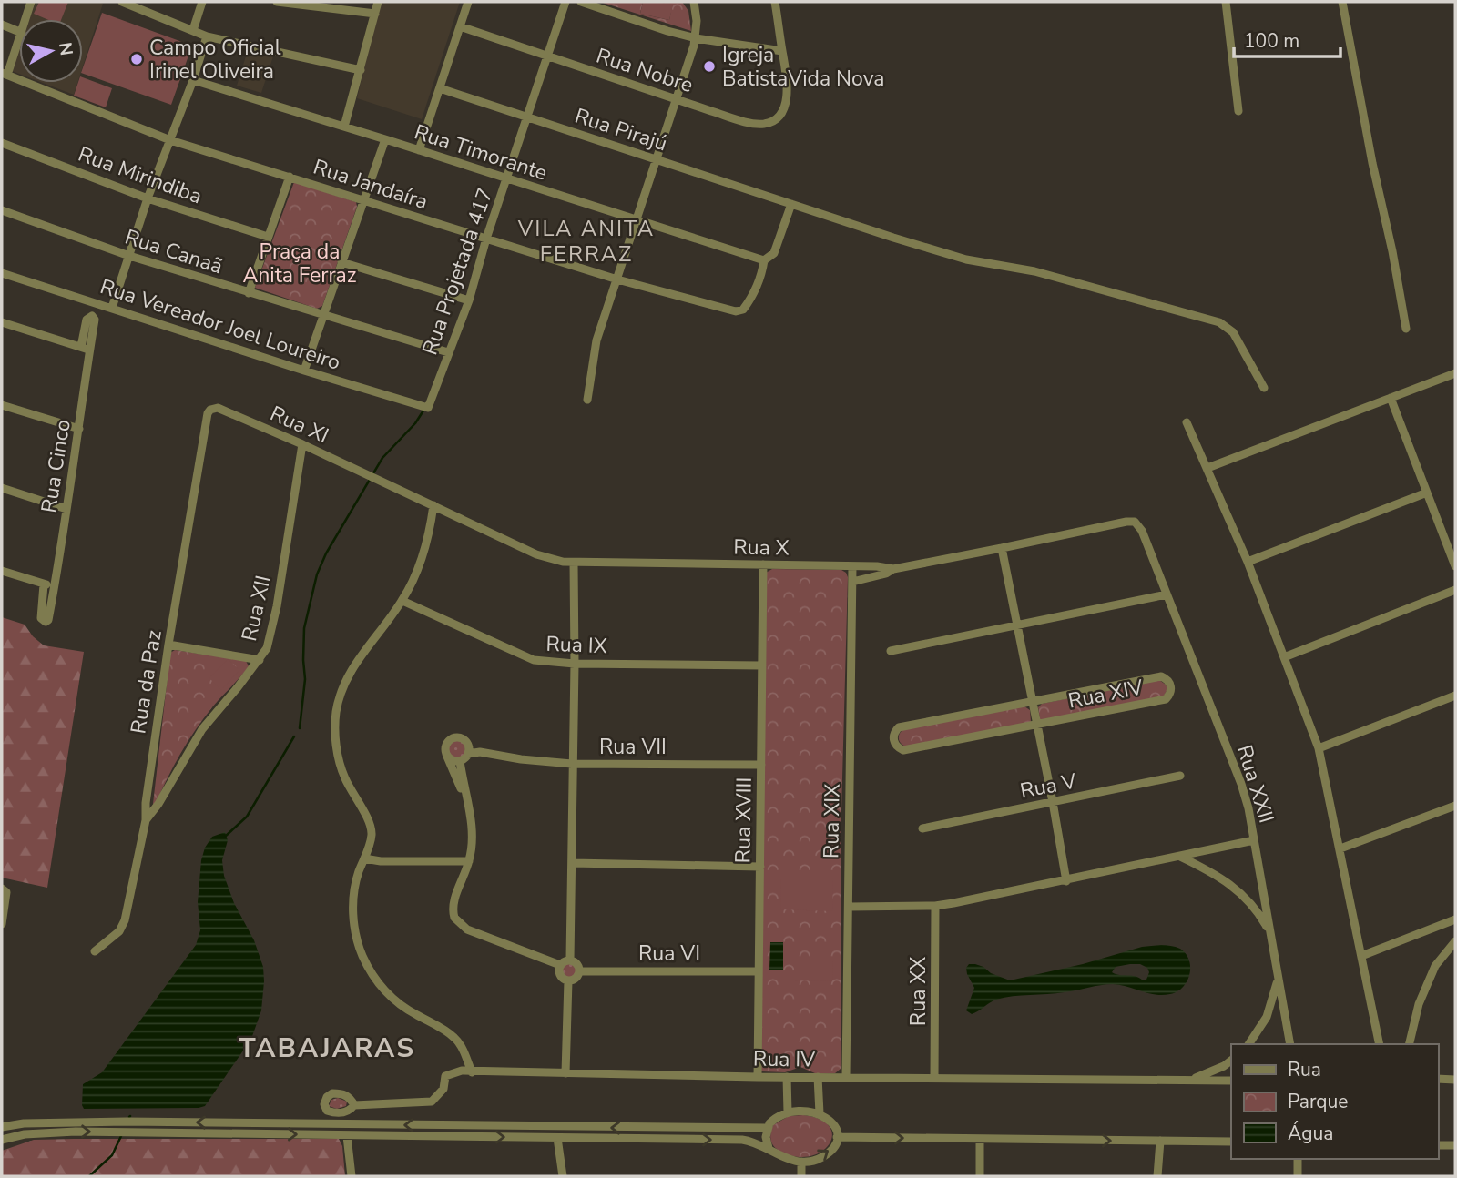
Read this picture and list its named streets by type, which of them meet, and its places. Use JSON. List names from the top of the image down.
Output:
{
  "streets": {
    "street": [
      "Rua Nobre",
      "Rua Pirajú",
      "Rua Timorante",
      "Rua Mirindiba",
      "Rua Jandaíra",
      "Rua Canaã",
      "Rua Projetada 417",
      "Rua Vereador Joel Loureiro",
      "Rua XI",
      "Rua Cinco",
      "Rua X",
      "Rua XII",
      "Rua IX",
      "Rua da Paz",
      "Rua XIV",
      "Rua VII",
      "Rua XXII",
      "Rua V",
      "Rua XVIII",
      "Rua XIX",
      "Rua VI",
      "Rua XX",
      "Rua IV"
    ]
  },
  "crossings": [
    ["Rua Nobre", "Rua Projetada 417"],
    ["Rua Pirajú", "Rua Projetada 417"],
    ["Rua Timorante", "Rua Jandaíra"],
    ["Rua Timorante", "Rua Projetada 417"],
    ["Rua Jandaíra", "Rua Projetada 417"],
    ["Rua Canaã", "Rua Projetada 417"],
    ["Rua Projetada 417", "Rua Vereador Joel Loureiro"],
    ["Rua XI", "Rua X"],
    ["Rua XI", "Rua XII"],
    ["Rua XI", "Rua da Paz"],
    ["Rua X", "Rua XXII"],
    ["Rua X", "Rua XVIII"],
    ["Rua X", "Rua XIX"],
    ["Rua XII", "Rua da Paz"],
    ["Rua IX", "Rua XVIII"],
    ["Rua VII", "Rua XVIII"],
    ["Rua XVIII", "Rua VI"],
    ["Rua XVIII", "Rua IV"],
    ["Rua XIX", "Rua IV"],
    ["Rua XX", "Rua IV"]
  ],
  "districts": ["VILA ANITA FERRAZ", "TABAJARAS"],
  "parks": ["Praça da Anita Ferraz"],
  "places": ["Campo Oficial Irinel Oliveira", "Igreja BatistaVida Nova"],
  "legend": ["Rua", "Parque", "Água"],
  "scale_bar": "100 m",
  "north": "right"
}
